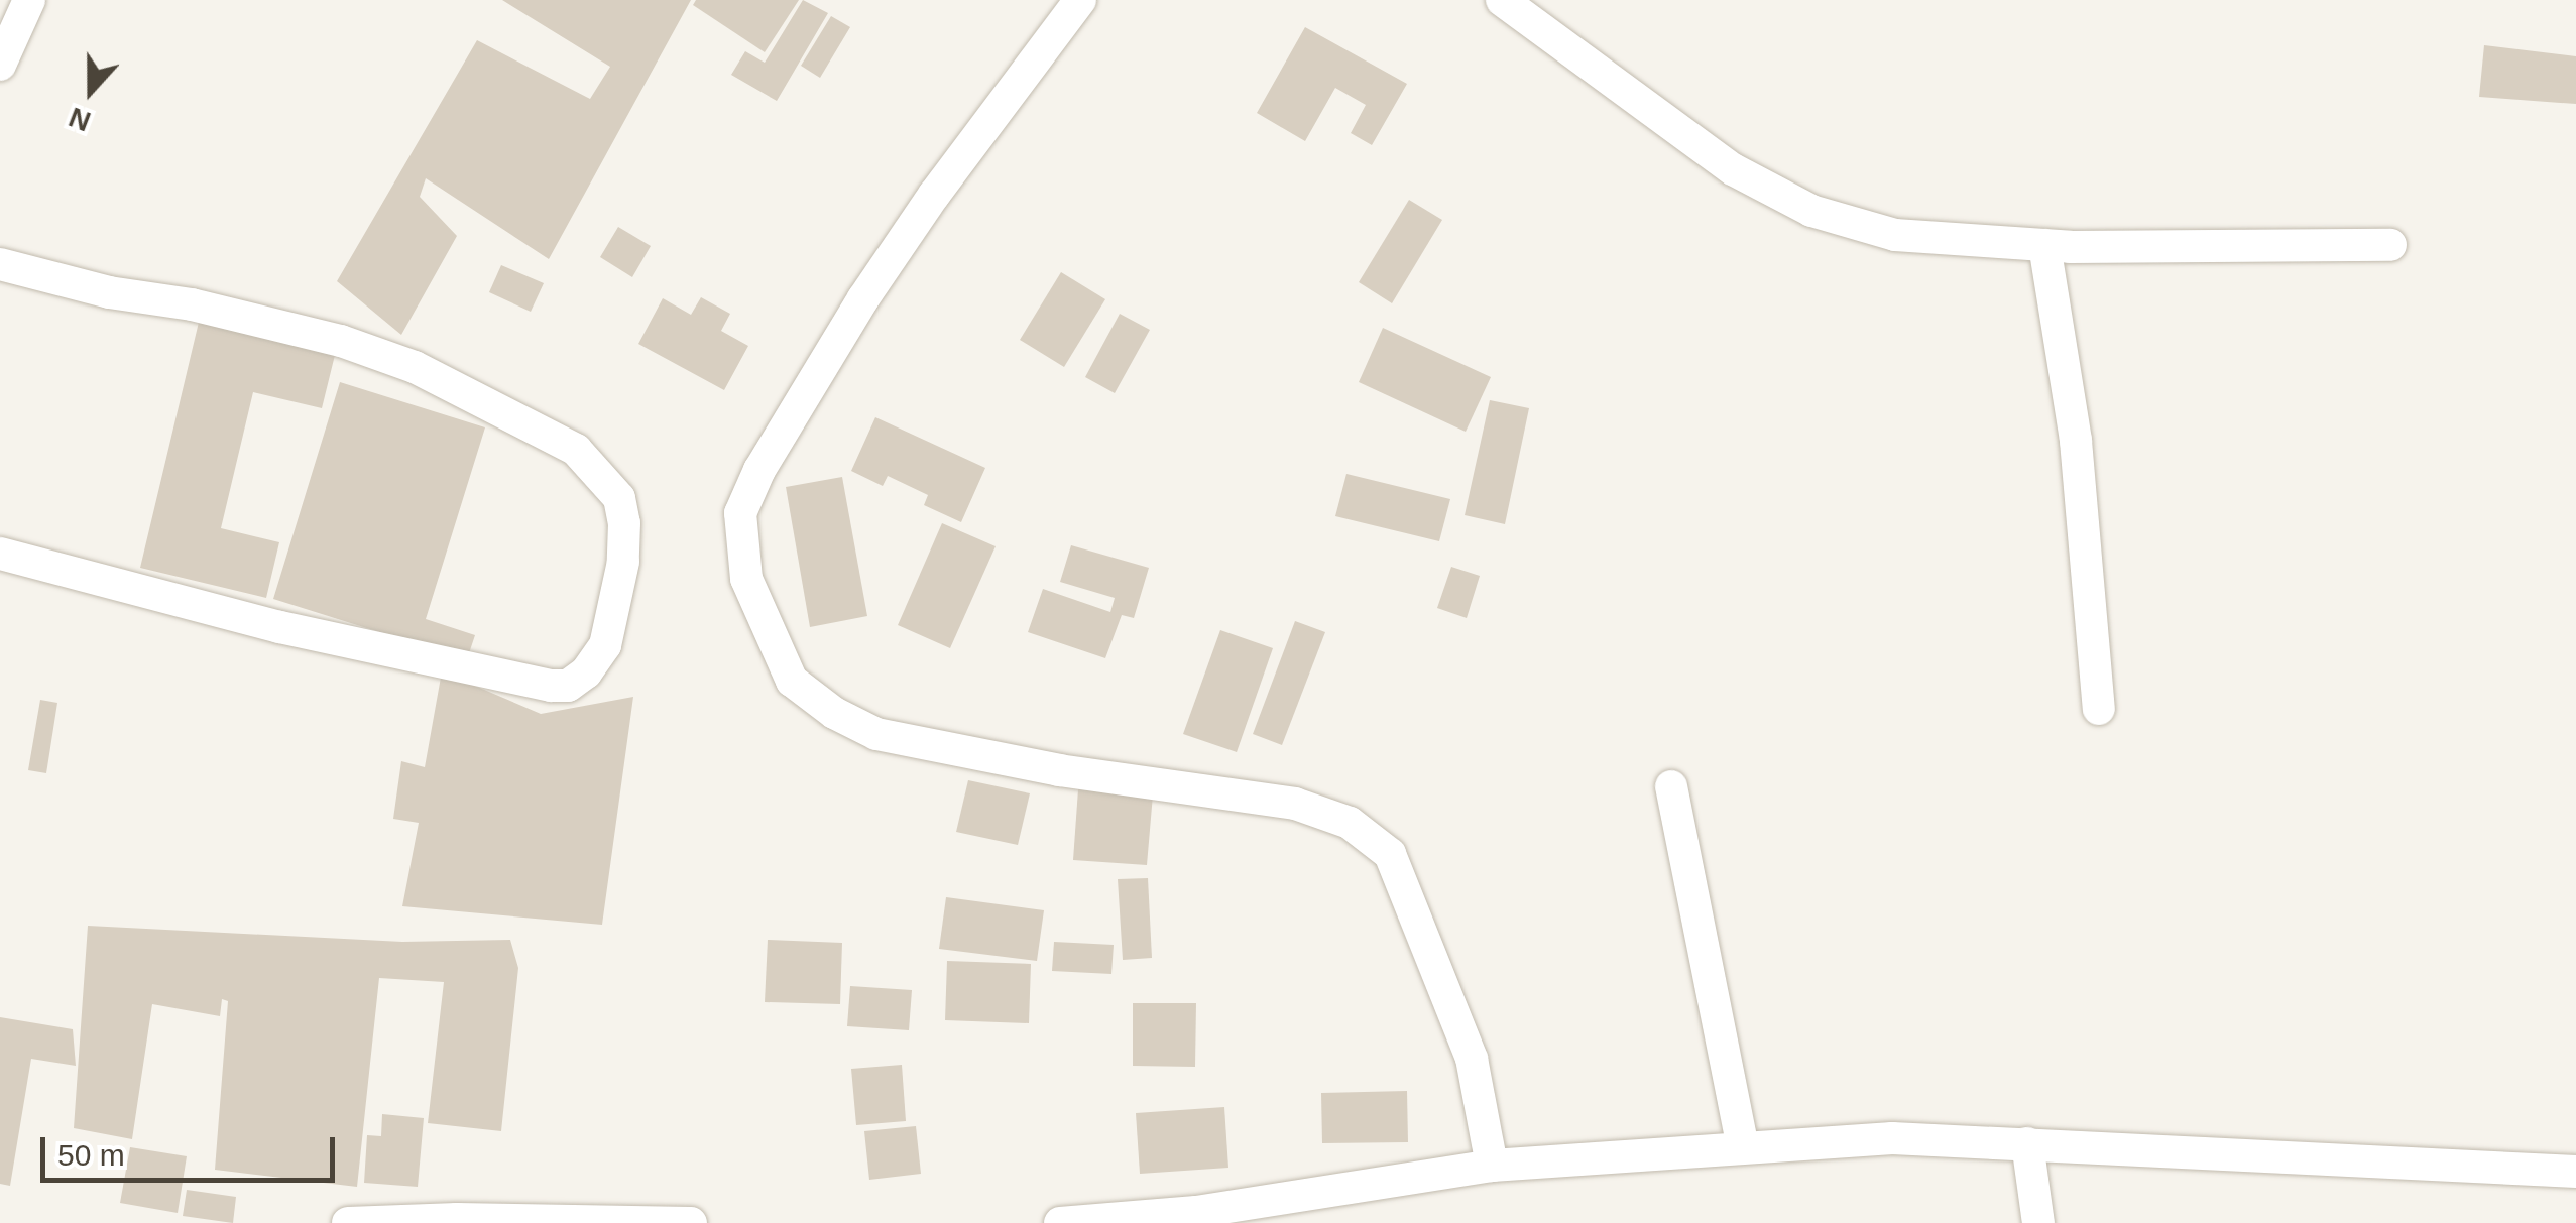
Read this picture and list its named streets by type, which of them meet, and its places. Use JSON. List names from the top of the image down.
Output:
{
  "scale_bar": "50 m",
  "north": "bottom"
}
